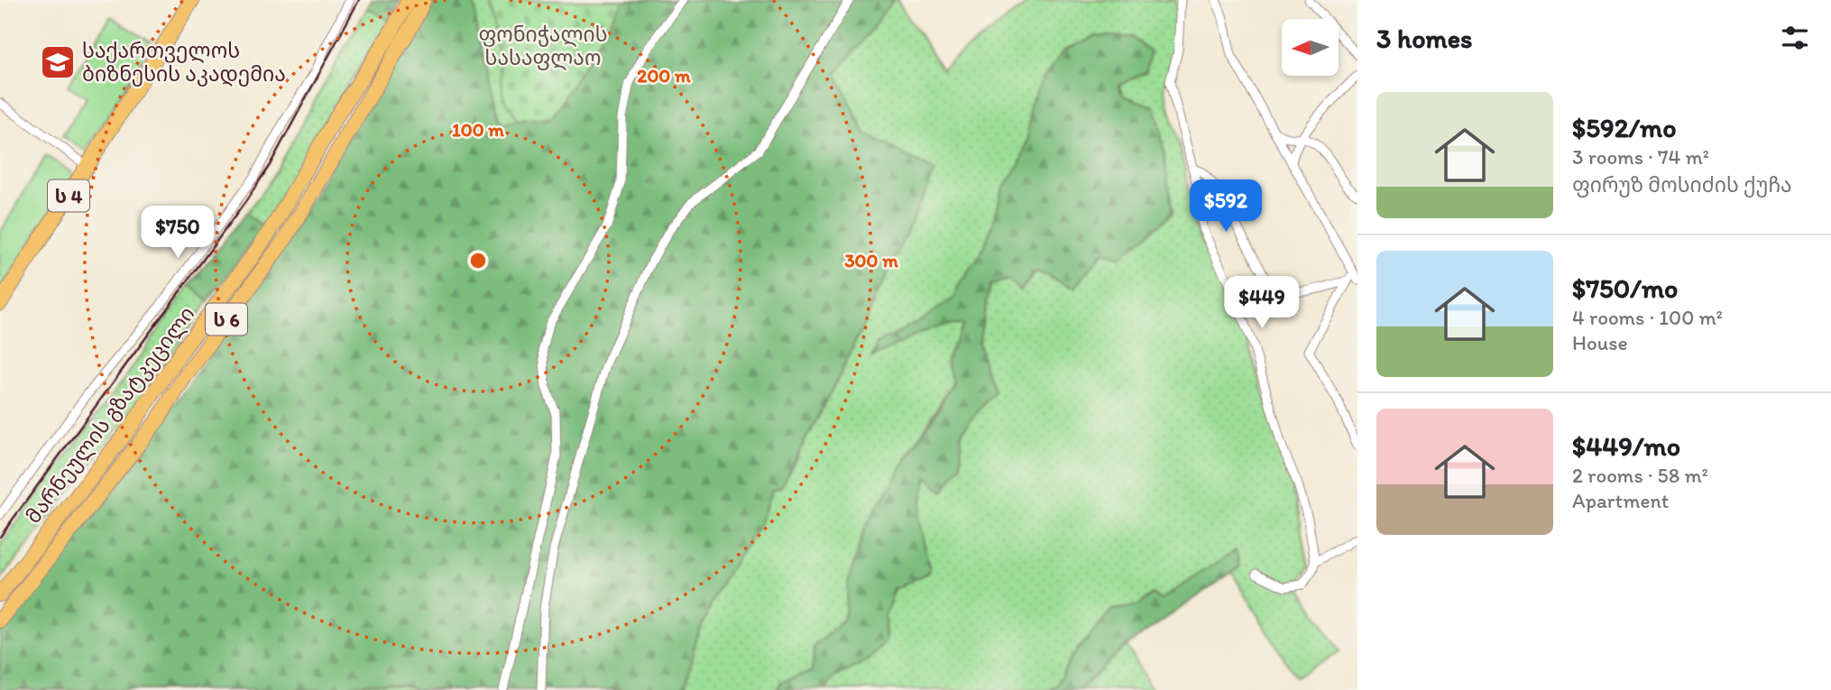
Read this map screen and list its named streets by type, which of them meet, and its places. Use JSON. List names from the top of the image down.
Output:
{
  "streets": {
    "highway": ["ს 4", "ს 6", "მარნეულის გზატკეცილი"]
  },
  "parks": ["ფონიჭალის სასაფლაო"],
  "places": {
    "school or university": ["საქართველოს ბიზნესის აკადემია"]
  },
  "north": "left",
  "page": {
    "heading": "3 homes",
    "list": [
      {
        "name": "$592/mo",
        "note": "3 rooms · 74 m² · ფირუზ მოსიძის ქუჩა"
      },
      {
        "name": "$750/mo",
        "note": "4 rooms · 100 m² · House"
      },
      {
        "name": "$449/mo",
        "note": "2 rooms · 58 m² · Apartment"
      }
    ],
    "price": ["$592", "$750", "$449"]
  },
  "rings": ["200 m", "100 m", "300 m"]
}
